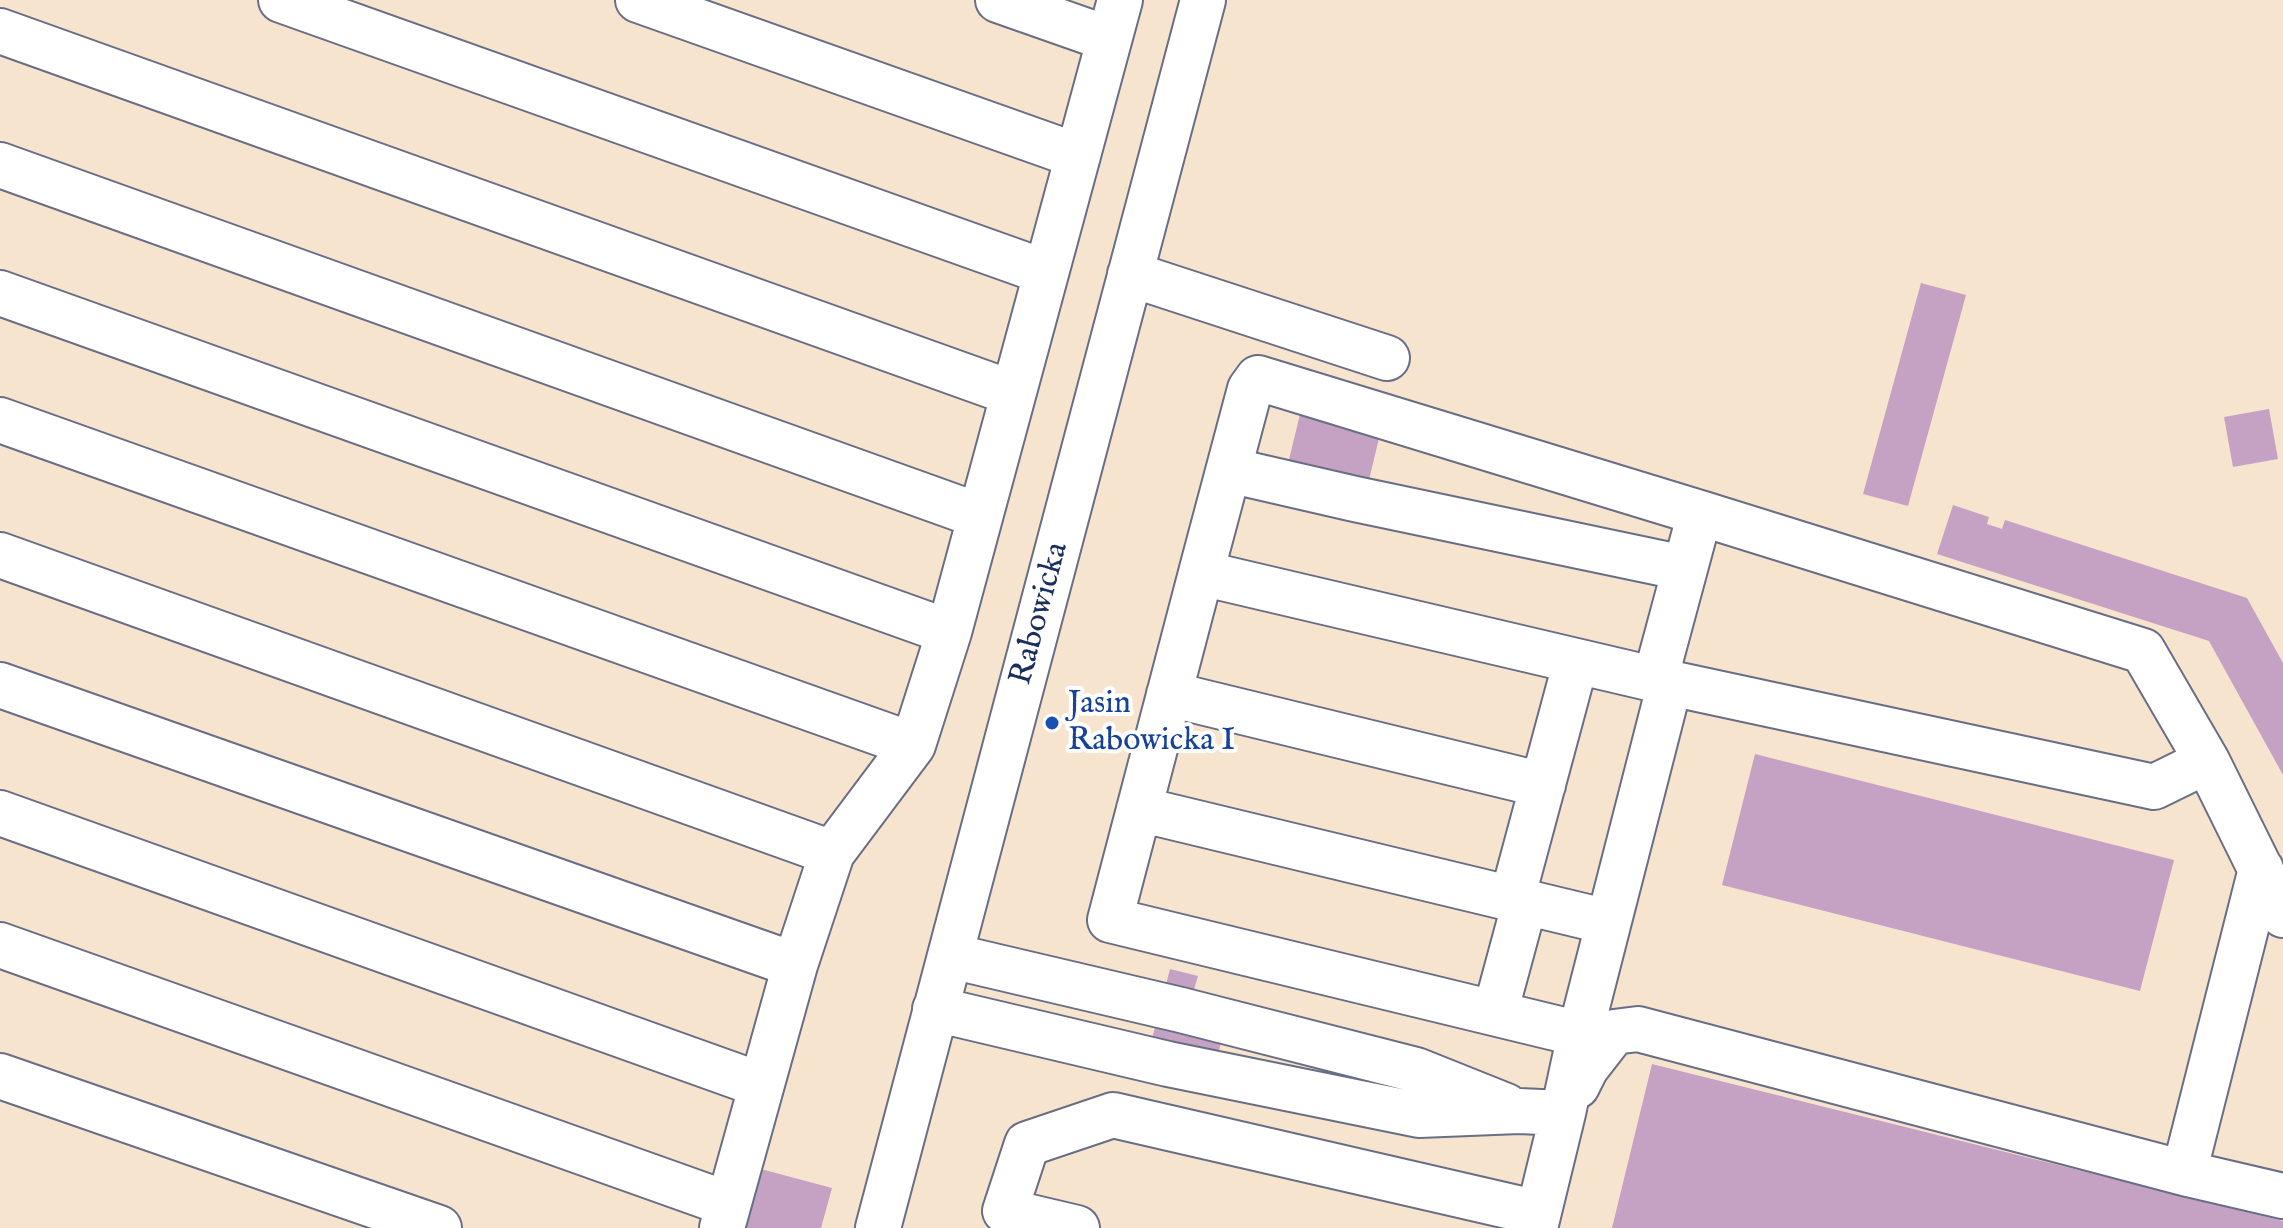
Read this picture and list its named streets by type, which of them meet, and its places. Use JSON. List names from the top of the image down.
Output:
{
  "streets": {
    "street": ["Rabowicka"]
  },
  "places": ["Jasin Rabowicka I"]
}
